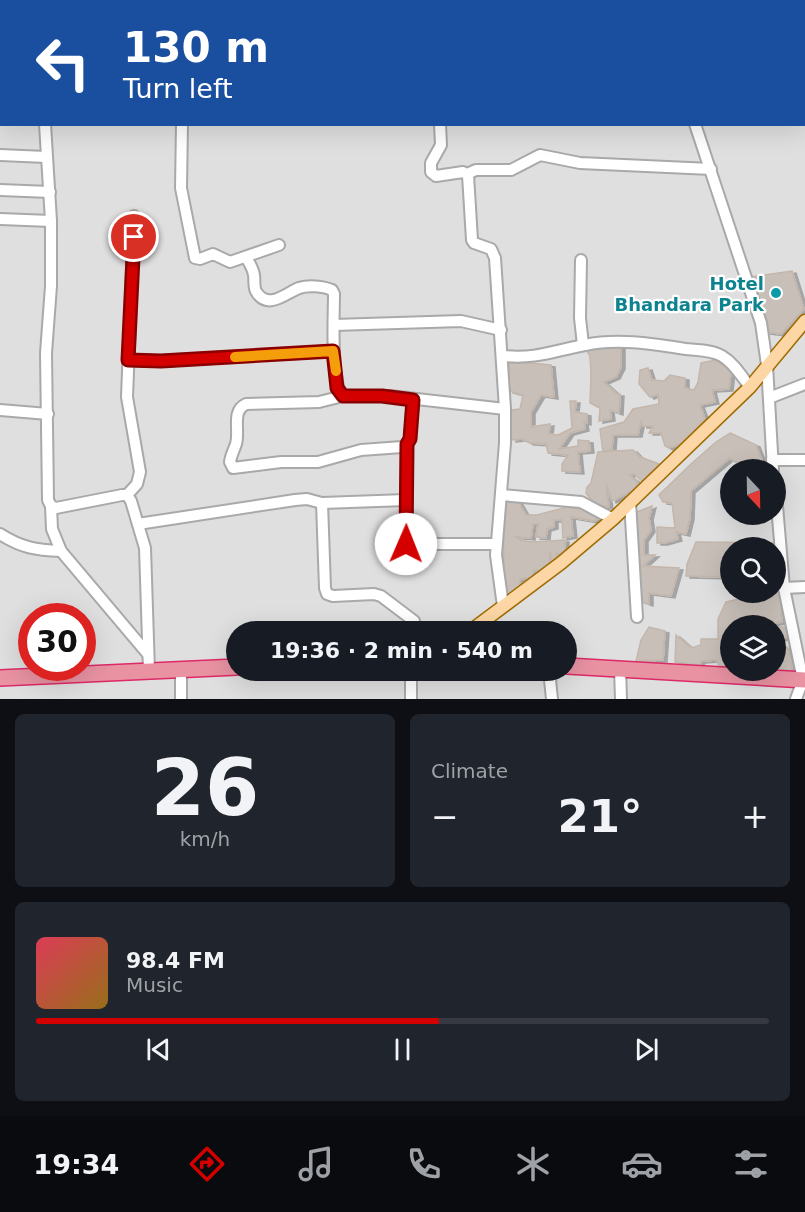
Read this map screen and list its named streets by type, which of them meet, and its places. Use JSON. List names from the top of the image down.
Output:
{
  "places": ["Hotel Bhandara Park"],
  "north": "bottom",
  "page": {
    "turn": ["130 m", "Turn left"],
    "limit": "30",
    "trip": "19:36 · 2 min · 540 m",
    "tile": [
      ["26", "km/h"],
      "Climate"
    ],
    "heat": ["−", "21°", "+"],
    "song": ["98.4 FM", "Music"],
    "tabs": "19:34"
  }
}
